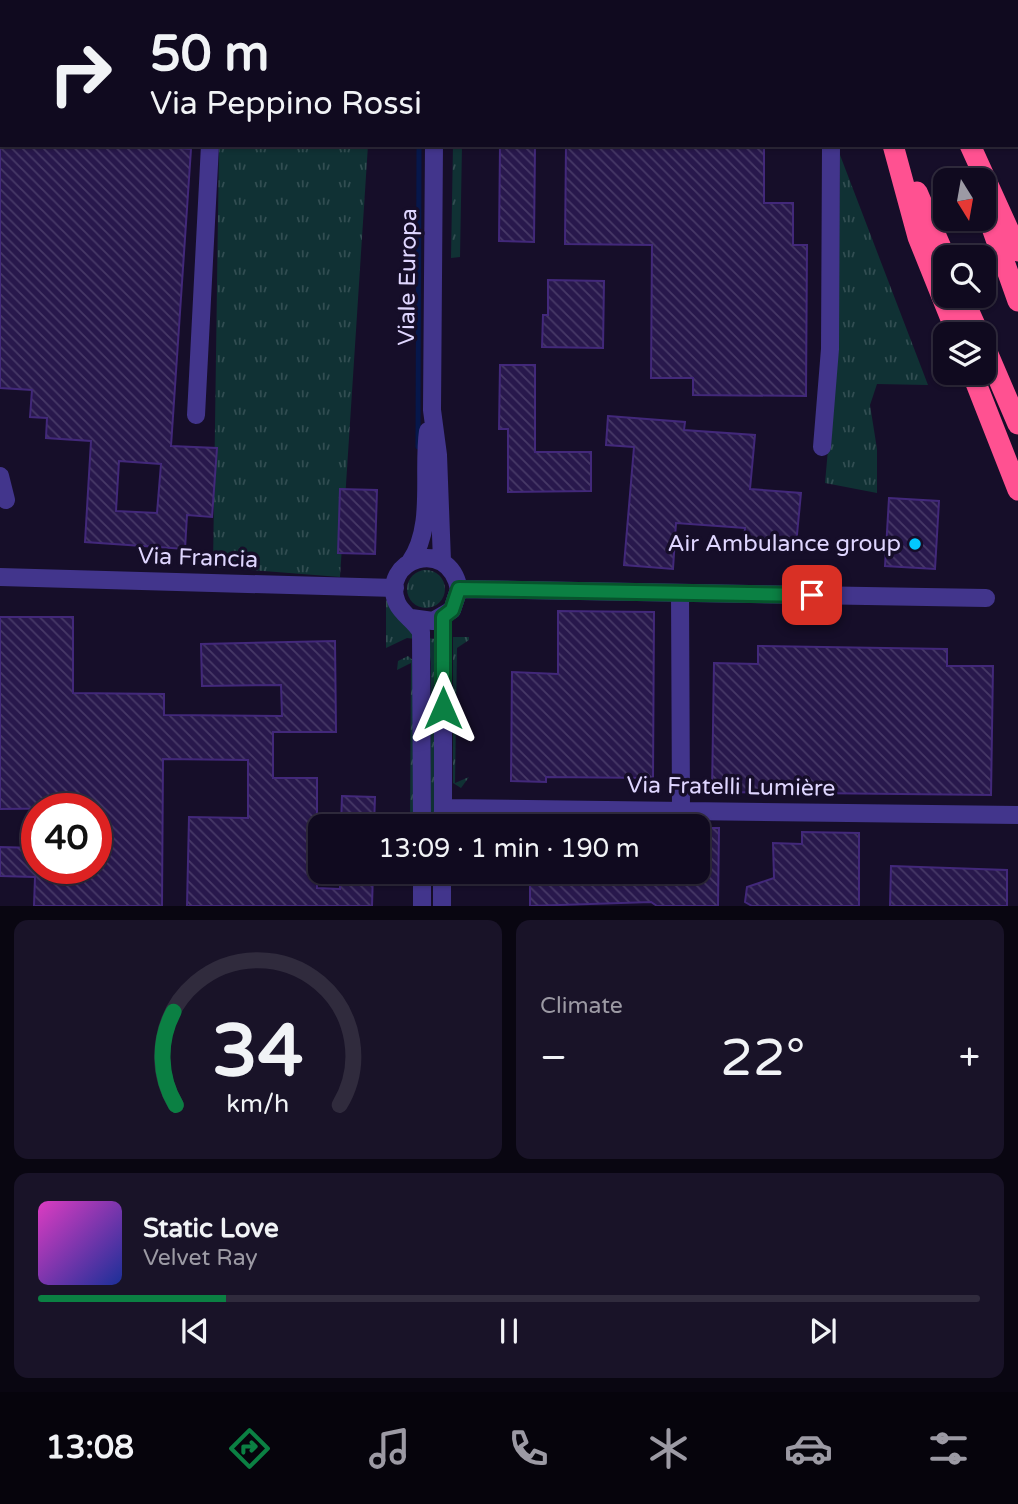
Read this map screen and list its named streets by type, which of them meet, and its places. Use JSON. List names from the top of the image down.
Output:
{
  "streets": {
    "street": ["Viale Europa", "Via Francia", "Via Fratelli Lumière"]
  },
  "crossings": [
    ["Viale Europa", "Via Francia"]
  ],
  "places": ["Air Ambulance group"],
  "north": "bottom",
  "page": {
    "turn": ["50 m", "Via Peppino Rossi"],
    "limit": "40",
    "trip": "13:09 · 1 min · 190 m",
    "tile": "Climate",
    "heat": ["−", "22°", "+"],
    "song": ["Static Love", "Velvet Ray"],
    "tabs": "13:08",
    "gauge": ["34", "km/h"]
  }
}
